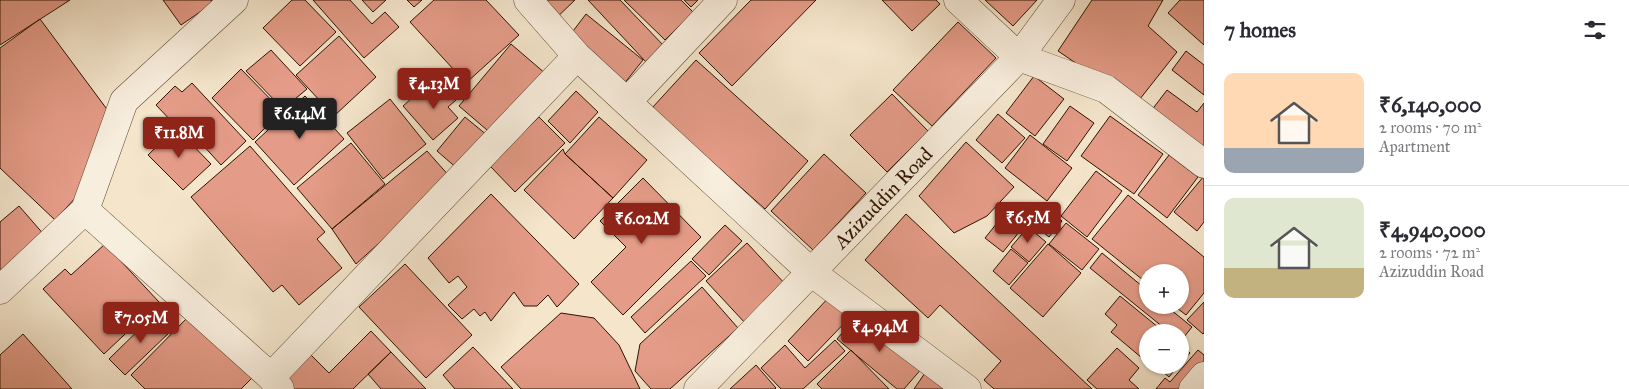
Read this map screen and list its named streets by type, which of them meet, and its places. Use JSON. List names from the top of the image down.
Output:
{
  "streets": {
    "street": ["Azizuddin Road"]
  },
  "page": {
    "heading": "7 homes",
    "list": [
      {
        "name": "₹6,140,000",
        "note": "2 rooms · 70 m² · Apartment"
      },
      {
        "name": "₹4,940,000",
        "note": "2 rooms · 72 m² · Azizuddin Road"
      }
    ],
    "price": [
      "₹4.13M",
      "₹6.14M",
      "₹11.8M",
      "₹6.5M",
      "₹6.02M",
      "₹7.05M",
      "₹4.94M"
    ],
    "map_buttons": ["+", "−"]
  }
}
